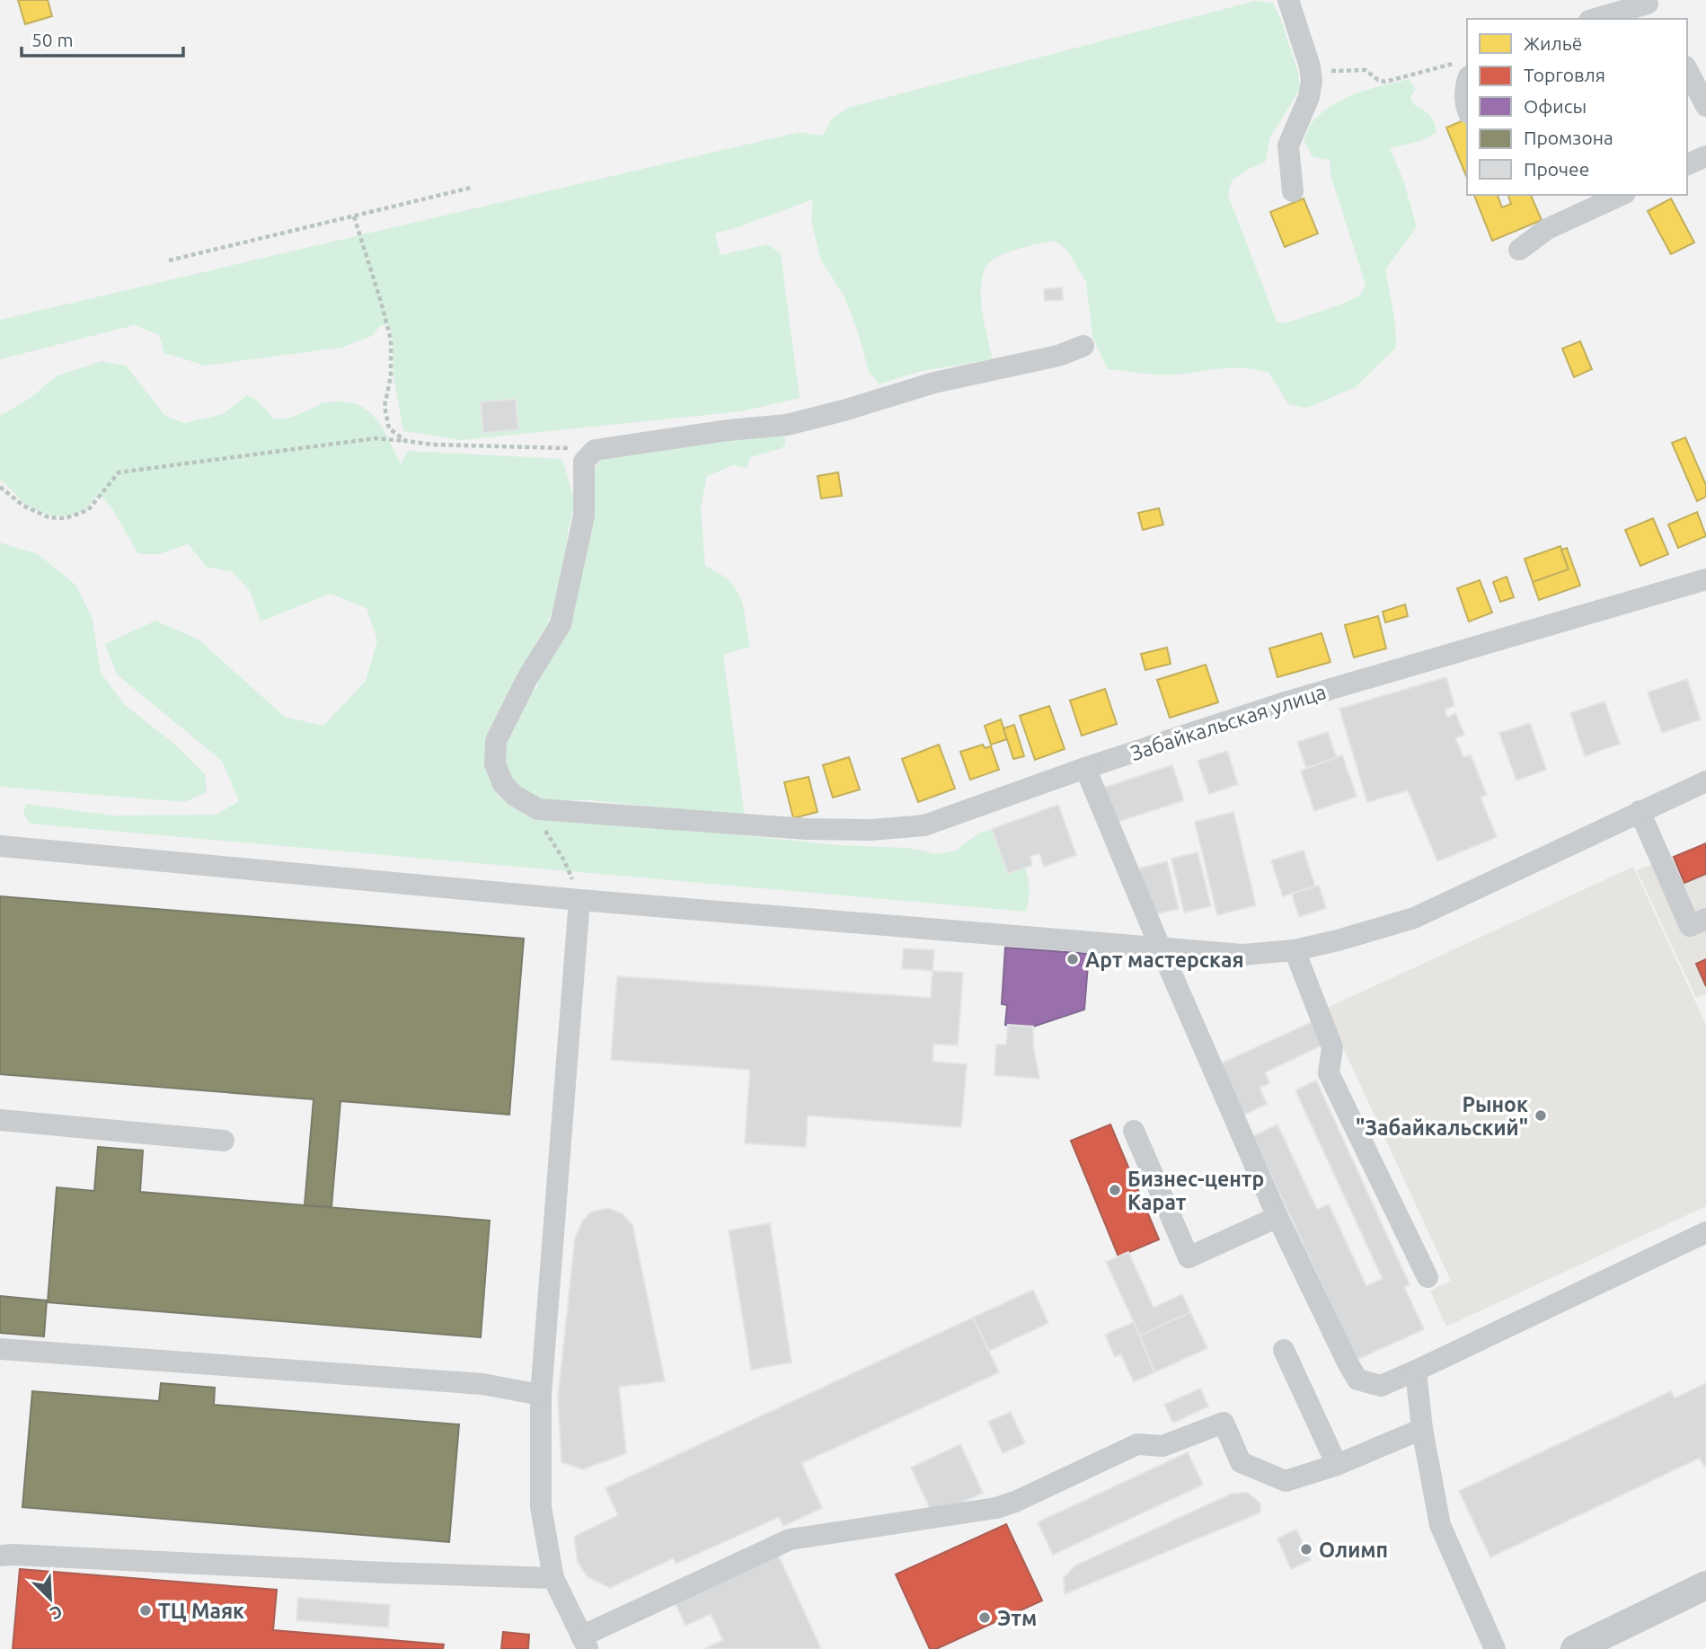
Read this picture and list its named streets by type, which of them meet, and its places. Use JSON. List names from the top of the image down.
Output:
{
  "streets": {
    "street": ["Забайкальская улица"]
  },
  "places": [
    "Арт мастерская",
    "Рынок \"Забайкальский\"",
    "Бизнес-центр Карат",
    "Олимп",
    "ТЦ Маяк",
    "Этм"
  ],
  "legend": [
    "Жильё",
    "Торговля",
    "Офисы",
    "Промзона",
    "Прочее"
  ],
  "scale_bar": "50 m",
  "north": "bottom right"
}
